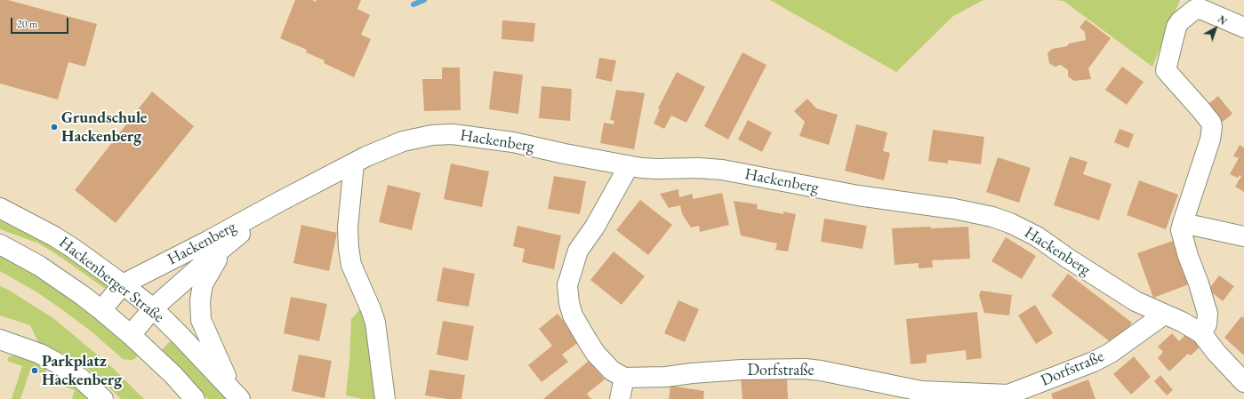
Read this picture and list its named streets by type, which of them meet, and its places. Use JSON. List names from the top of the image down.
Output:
{
  "streets": {
    "street": ["Hackenberg", "Hackenberger Straße", "Dorfstraße"]
  },
  "crossings": [
    ["Hackenberg", "Hackenberger Straße"],
    ["Hackenberg", "Dorfstraße"]
  ],
  "places": ["Grundschule Hackenberg", "Parkplatz Hackenberg"],
  "scale_bar": "20 m",
  "north": "top right"
}
